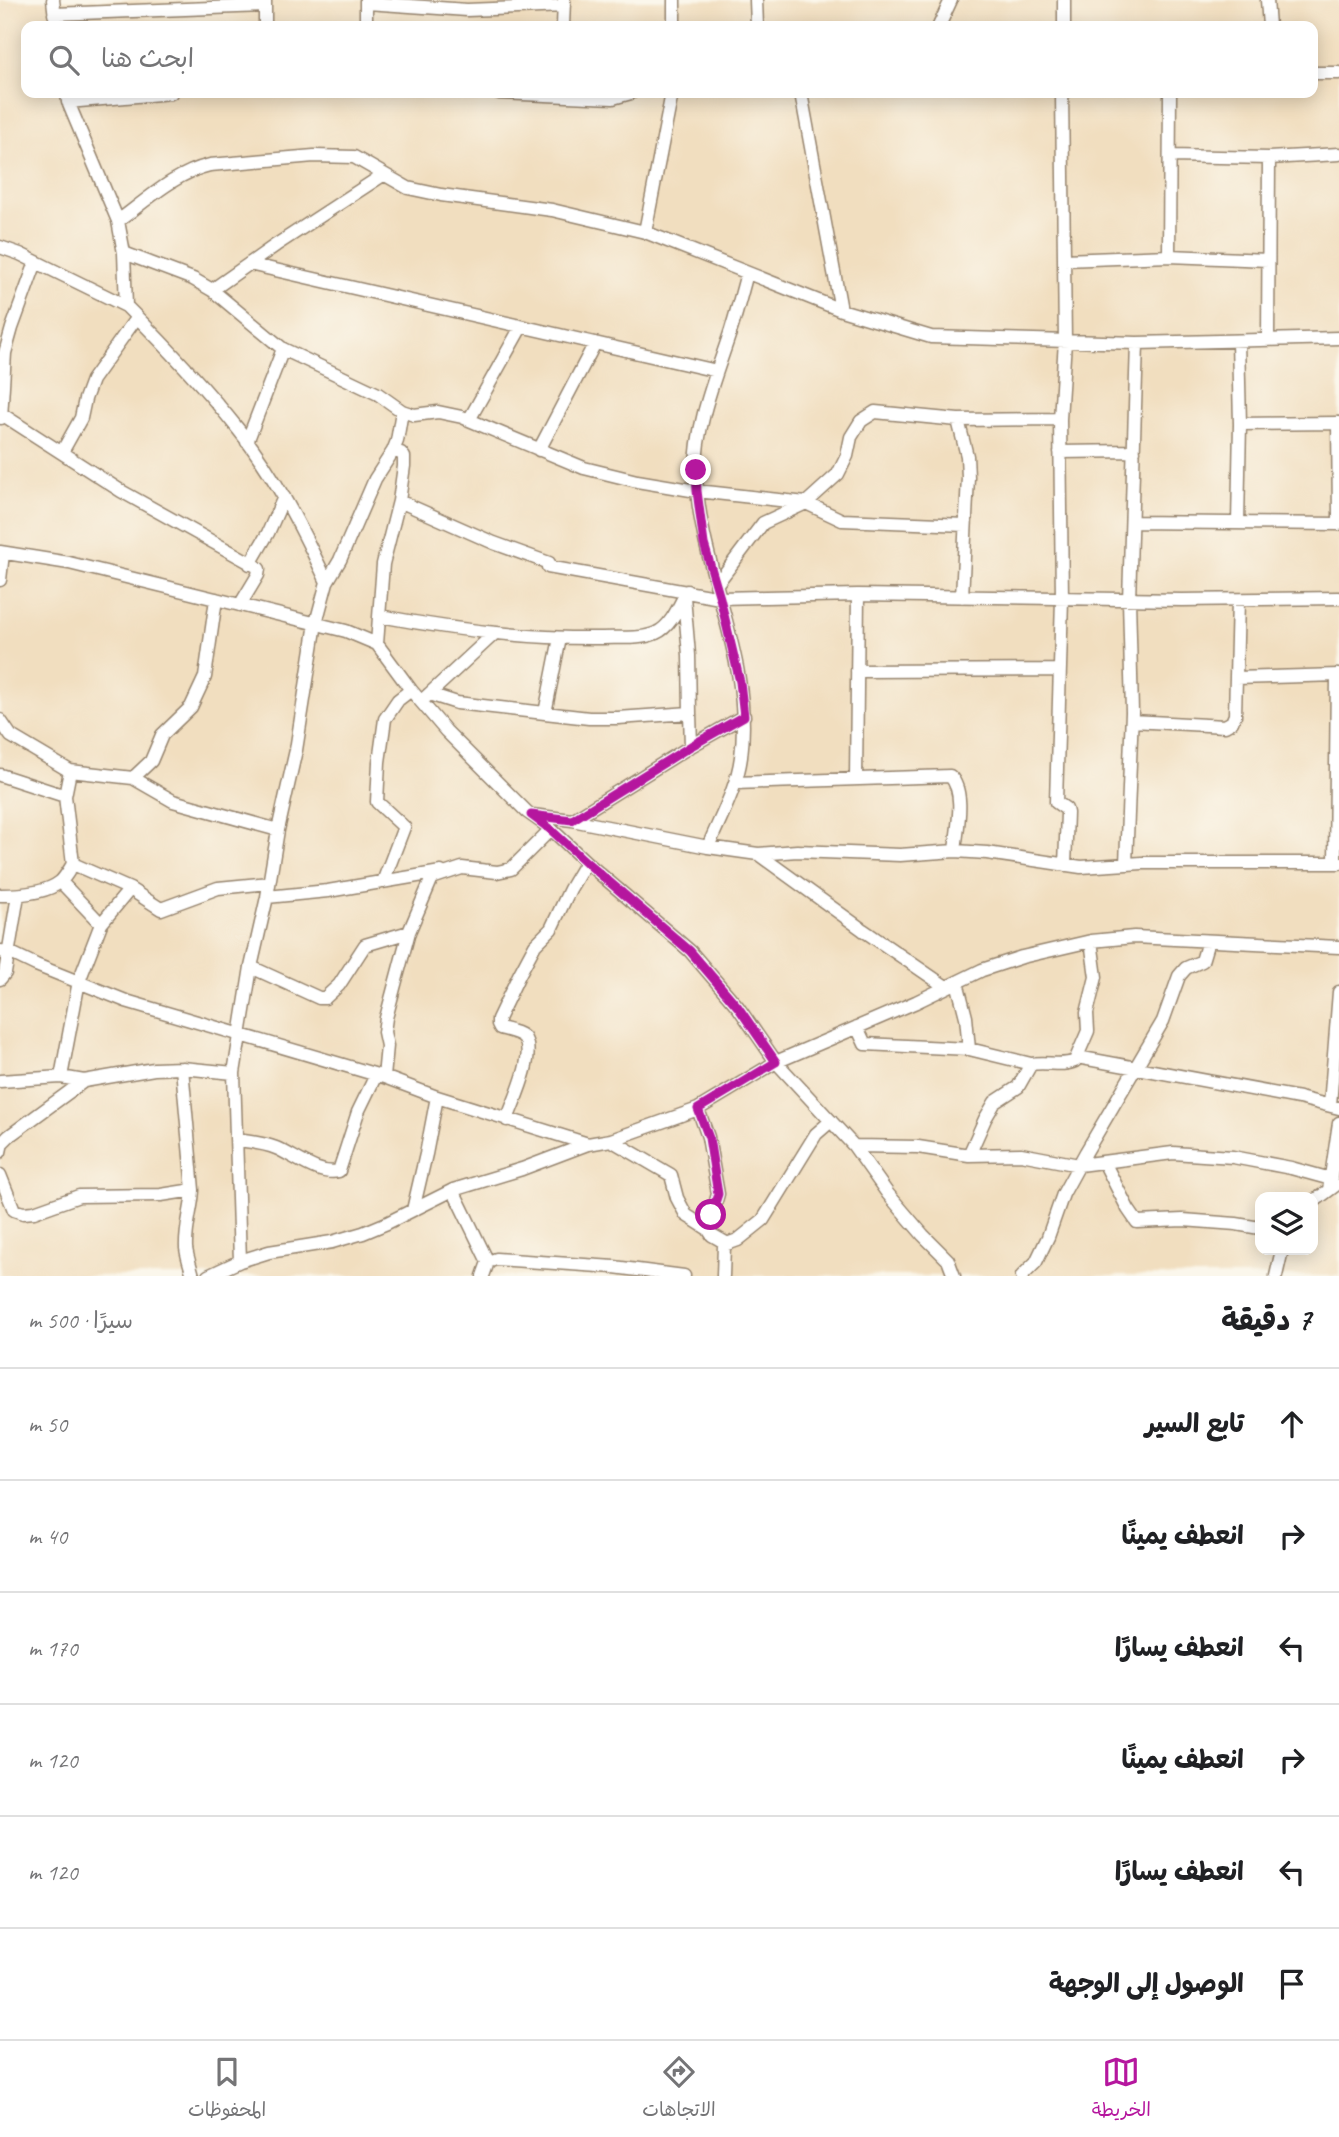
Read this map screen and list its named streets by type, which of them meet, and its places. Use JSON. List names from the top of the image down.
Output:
{
  "page": {
    "search": "ابحث هنا",
    "heading": ["7 دقيقة", "سيرًا · 500 m"],
    "list": [
      ["تابع السير", "50 m"],
      ["انعطف يمينًا", "40 m"],
      ["انعطف يسارًا", "170 m"],
      ["انعطف يمينًا", "120 m"],
      ["انعطف يسارًا", "120 m"],
      "الوصول إلى الوجهة"
    ],
    "nav": ["الخريطة", "الاتجاهات", "المحفوظات"]
  }
}
